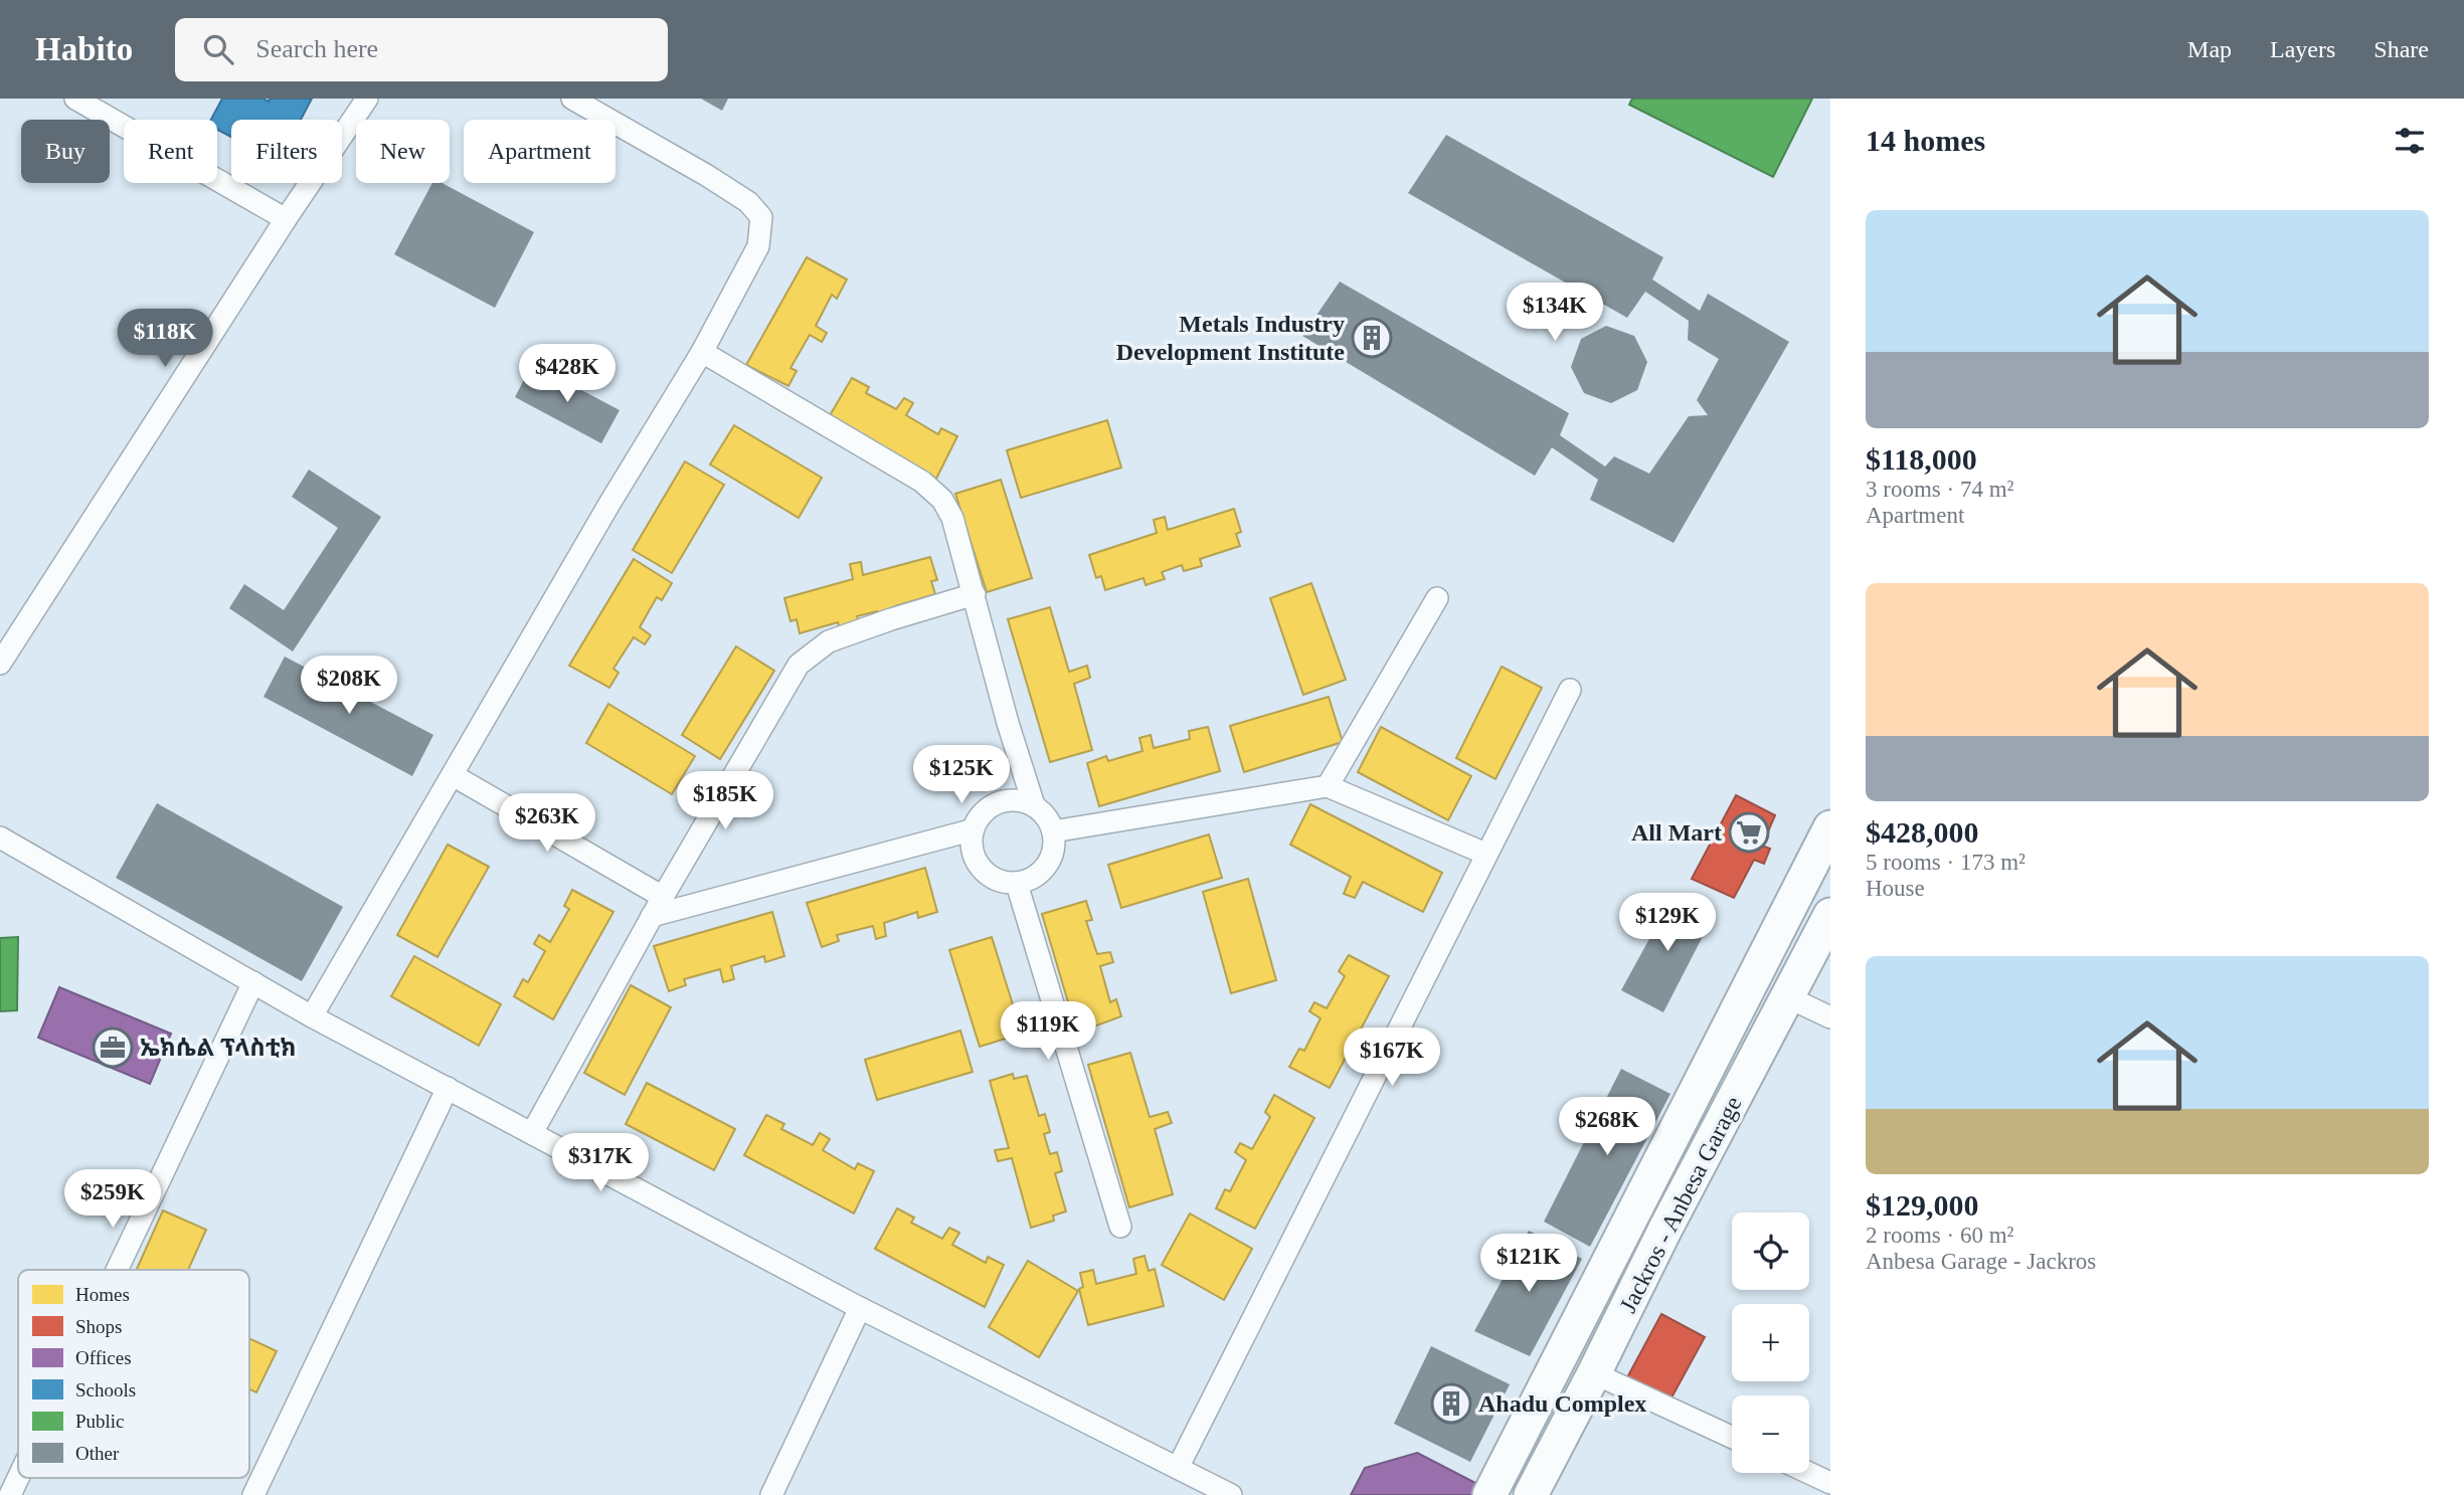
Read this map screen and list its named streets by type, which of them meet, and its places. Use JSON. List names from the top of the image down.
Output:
{
  "streets": {
    "main road": ["Jackros - Anbesa Garage"]
  },
  "places": {
    "building": ["Metals Industry Development Institute", "Ahadu Complex"],
    "supermarket": ["All Mart"],
    "office": ["ኤክሴል ፕላስቲክ"]
  },
  "legend": [
    "Homes",
    "Shops",
    "Offices",
    "Schools",
    "Public",
    "Other"
  ],
  "page": {
    "header": "Habito",
    "search": "Search here",
    "nav": ["Map", "Layers", "Share"],
    "heading": "14 homes",
    "chip": [
      "Buy",
      "Rent",
      "Filters",
      "New",
      "Apartment"
    ],
    "list": [
      {
        "name": "$118,000",
        "note": "3 rooms · 74 m² · Apartment"
      },
      {
        "name": "$428,000",
        "note": "5 rooms · 173 m² · House"
      },
      {
        "name": "$129,000",
        "note": "2 rooms · 60 m² · Anbesa Garage - Jackros"
      }
    ],
    "price": [
      "$134K",
      "$118K",
      "$428K",
      "$208K",
      "$125K",
      "$185K",
      "$263K",
      "$129K",
      "$119K",
      "$167K",
      "$268K",
      "$317K",
      "$259K",
      "$121K"
    ],
    "map_buttons": ["+", "−"]
  }
}
